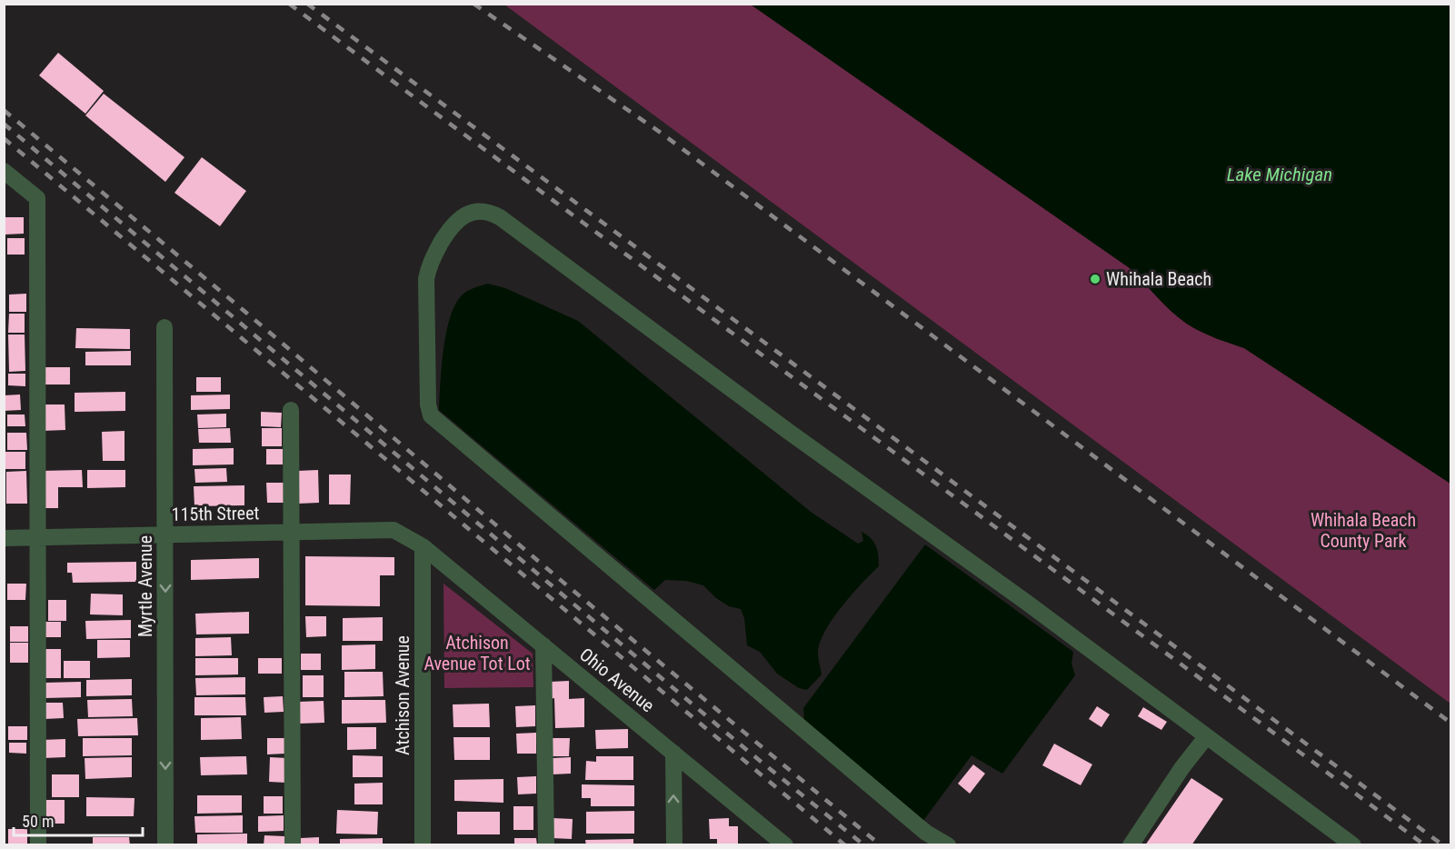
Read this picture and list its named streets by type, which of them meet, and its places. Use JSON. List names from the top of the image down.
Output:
{
  "streets": {
    "street": [
      "115th Street",
      "Myrtle Avenue",
      "Ohio Avenue",
      "Atchison Avenue"
    ]
  },
  "crossings": [
    ["115th Street", "Myrtle Avenue"],
    ["115th Street", "Ohio Avenue"],
    ["115th Street", "Atchison Avenue"],
    ["Ohio Avenue", "Atchison Avenue"]
  ],
  "water": ["Lake Michigan"],
  "parks": ["Whihala Beach County Park", "Atchison Avenue Tot Lot"],
  "places": ["Whihala Beach"],
  "scale_bar": "50 m"
}
